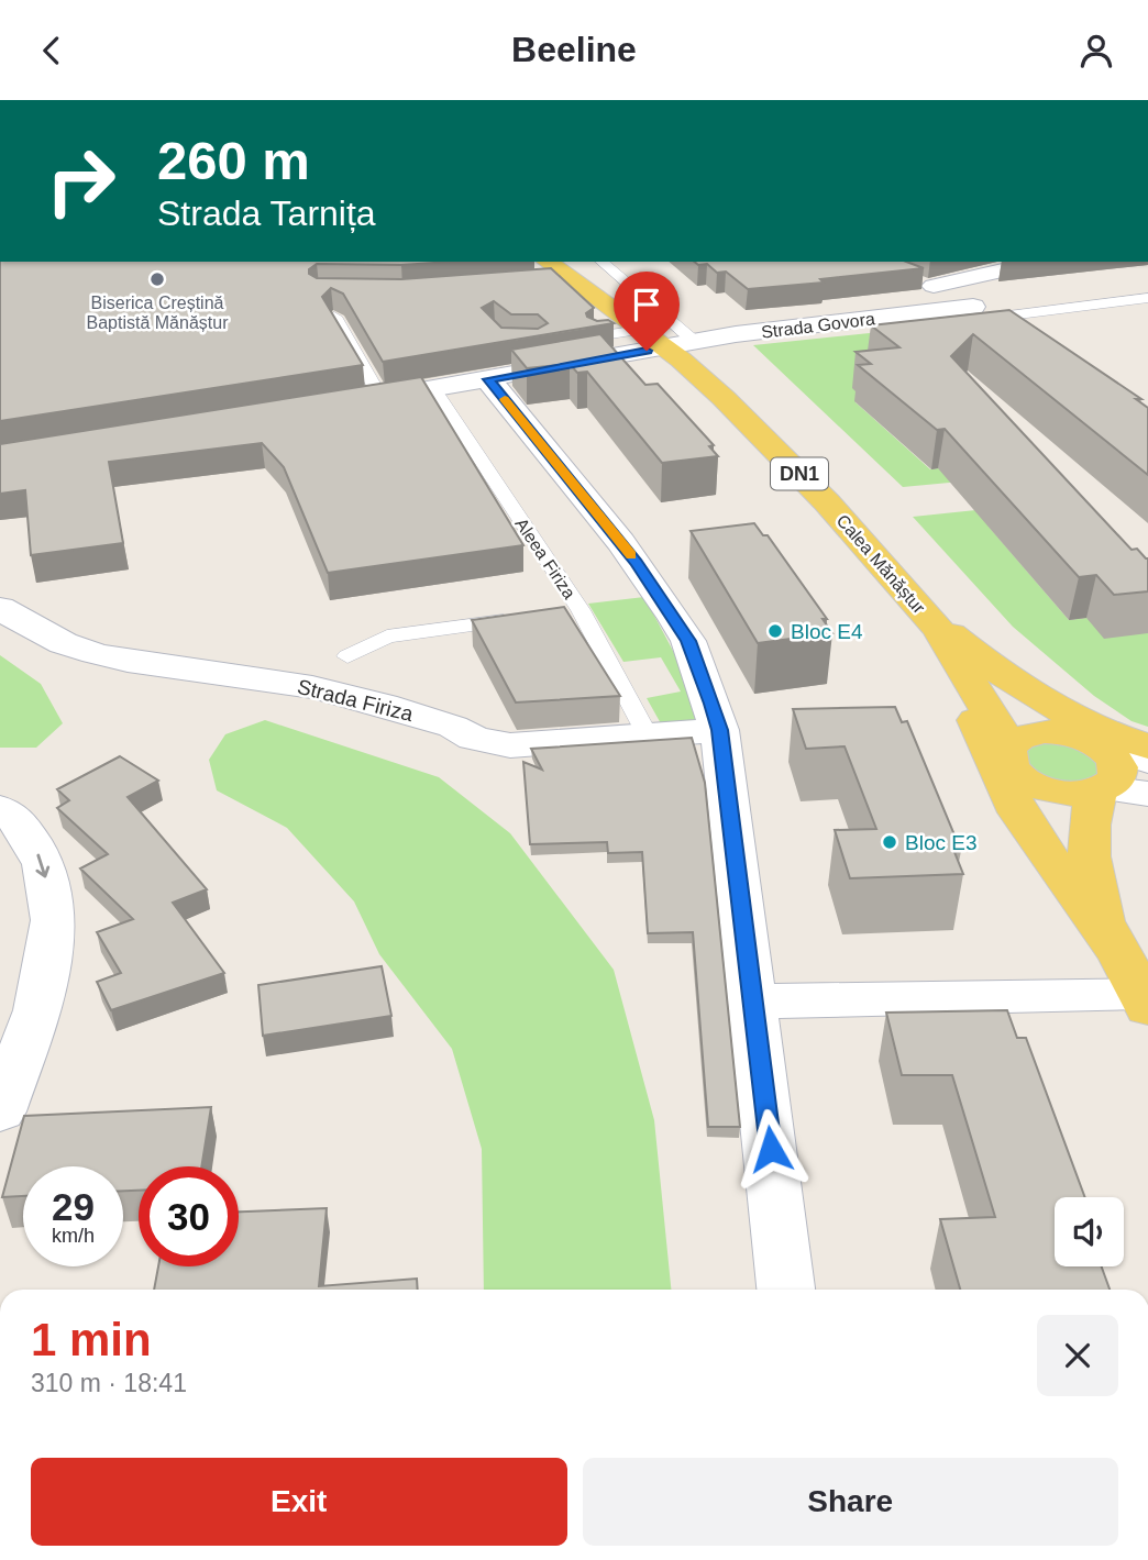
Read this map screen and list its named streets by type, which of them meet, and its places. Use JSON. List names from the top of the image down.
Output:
{
  "streets": {
    "main road": ["DN1", "Calea Mănăștur"],
    "street": ["Strada Govora", "Strada Firiza"],
    "lane": ["Aleea Firiza"]
  },
  "crossings": [
    ["Strada Govora", "Aleea Firiza"],
    ["Strada Govora", "Calea Mănăștur"],
    ["Aleea Firiza", "Strada Firiza"]
  ],
  "places": ["Biserica Creștină Baptistă Mănăștur", "Bloc E4", "Bloc E3"],
  "page": {
    "header": "Beeline",
    "turn": ["260 m", "Strada Tarnița"],
    "speed": "29 km/h",
    "limit": "30",
    "heading": ["1 min", "310 m · 18:41"],
    "buttons": ["Exit", "Share"]
  }
}
